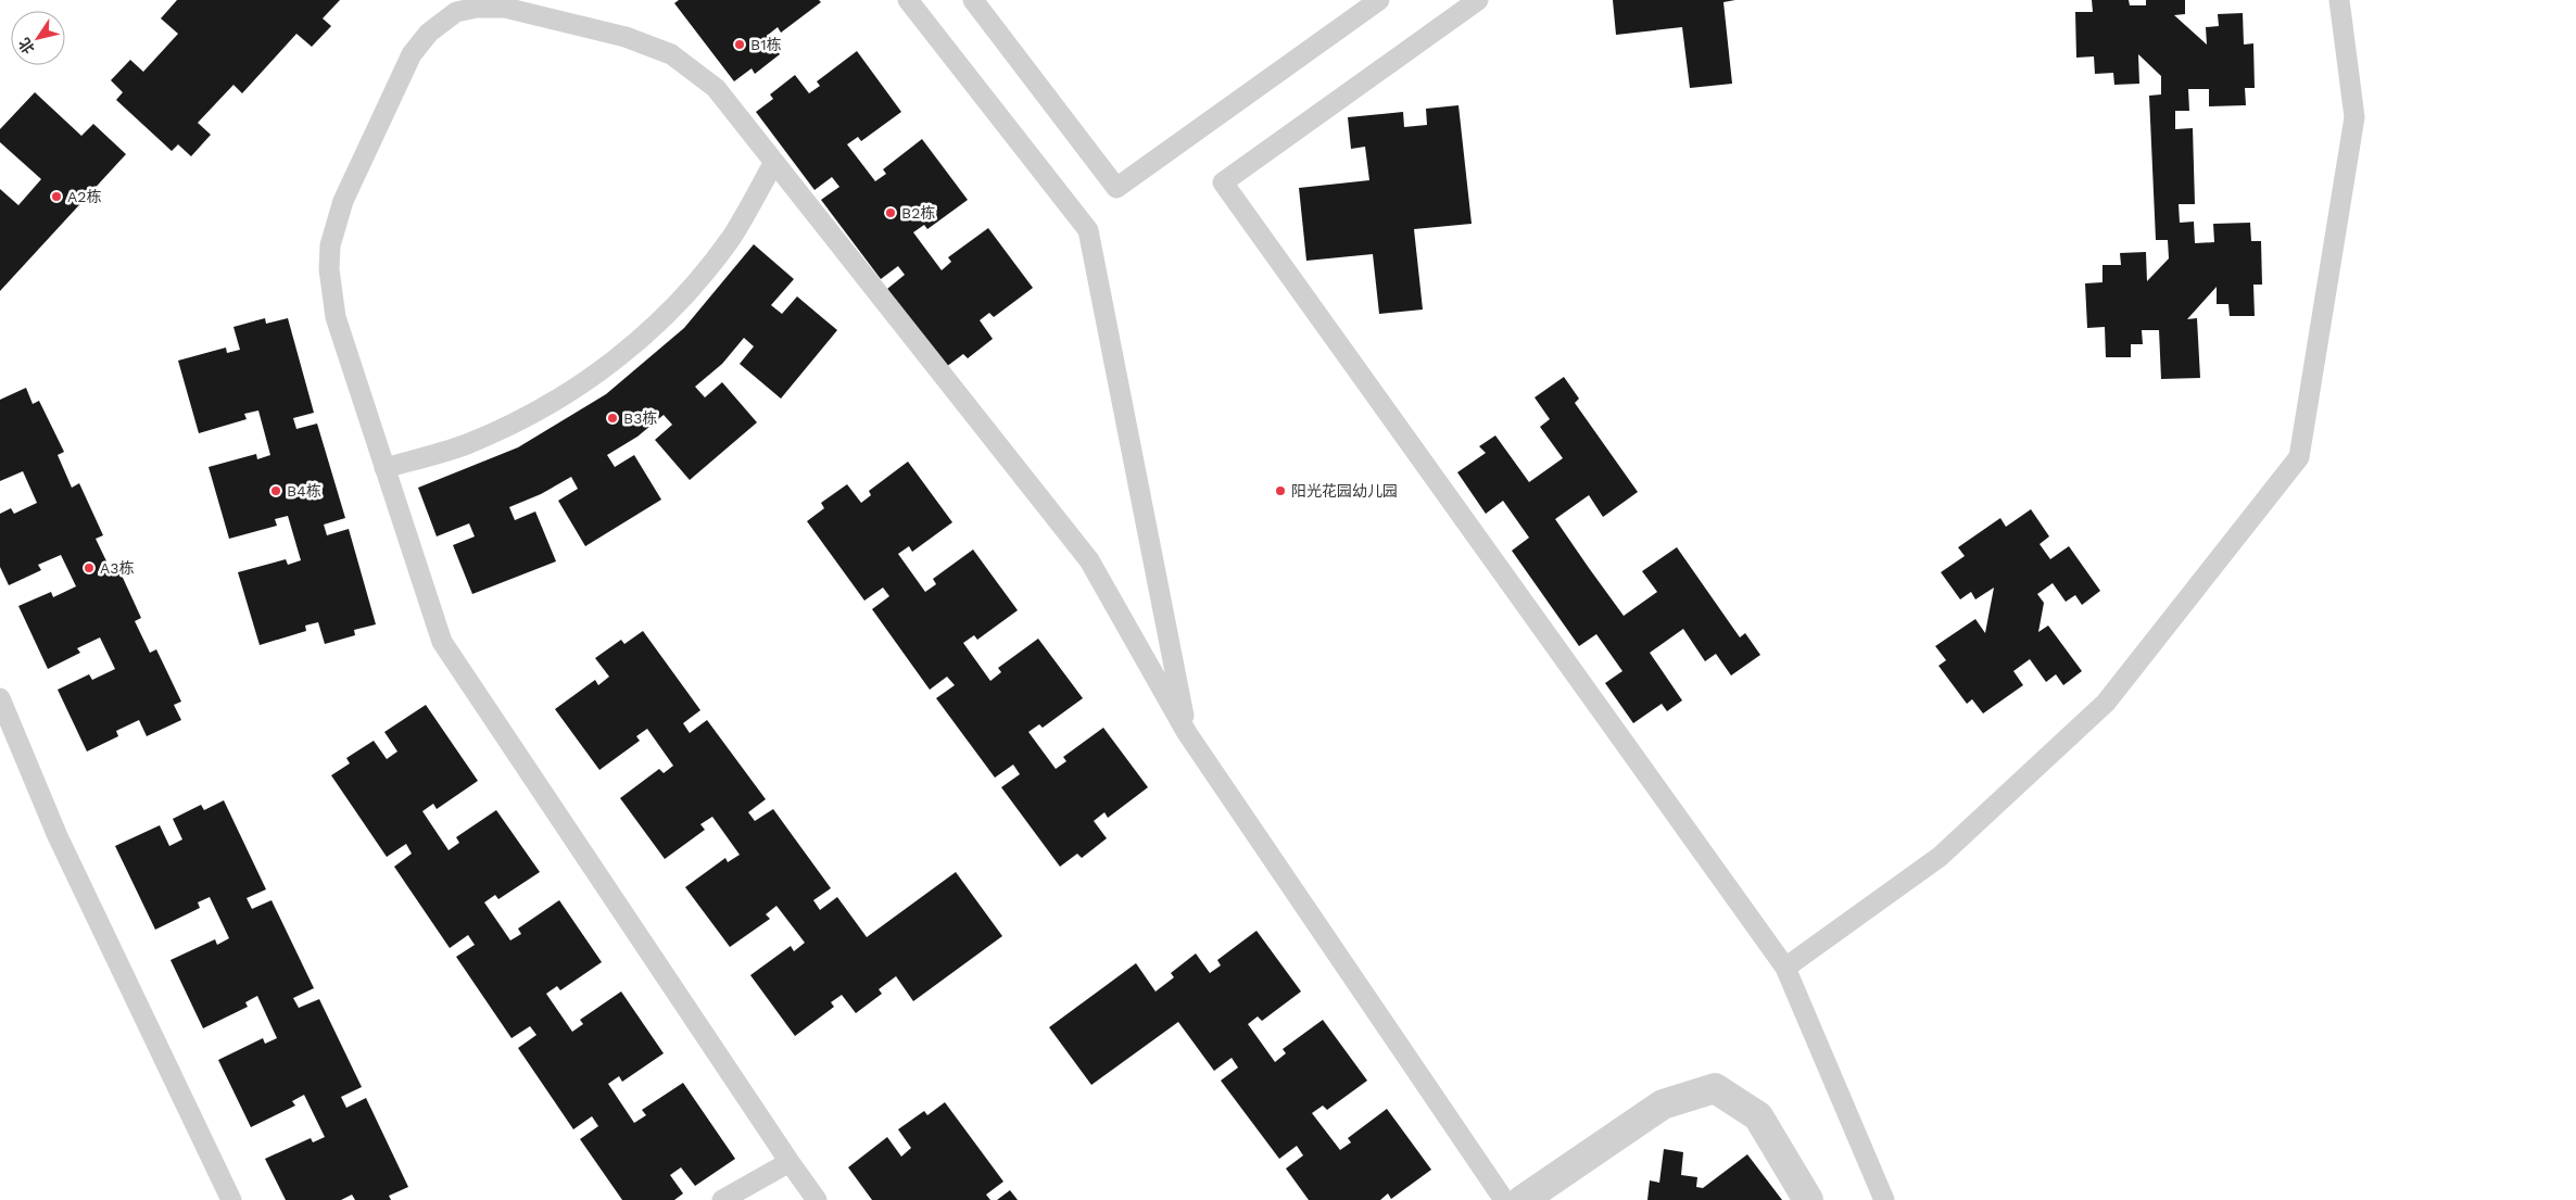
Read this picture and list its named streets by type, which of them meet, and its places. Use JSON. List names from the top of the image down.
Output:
{
  "places": [
    "B1栋",
    "A2栋",
    "B2栋",
    "B3栋",
    "B4栋",
    "阳光花园幼儿园",
    "A3栋"
  ],
  "north": "bottom left"
}
